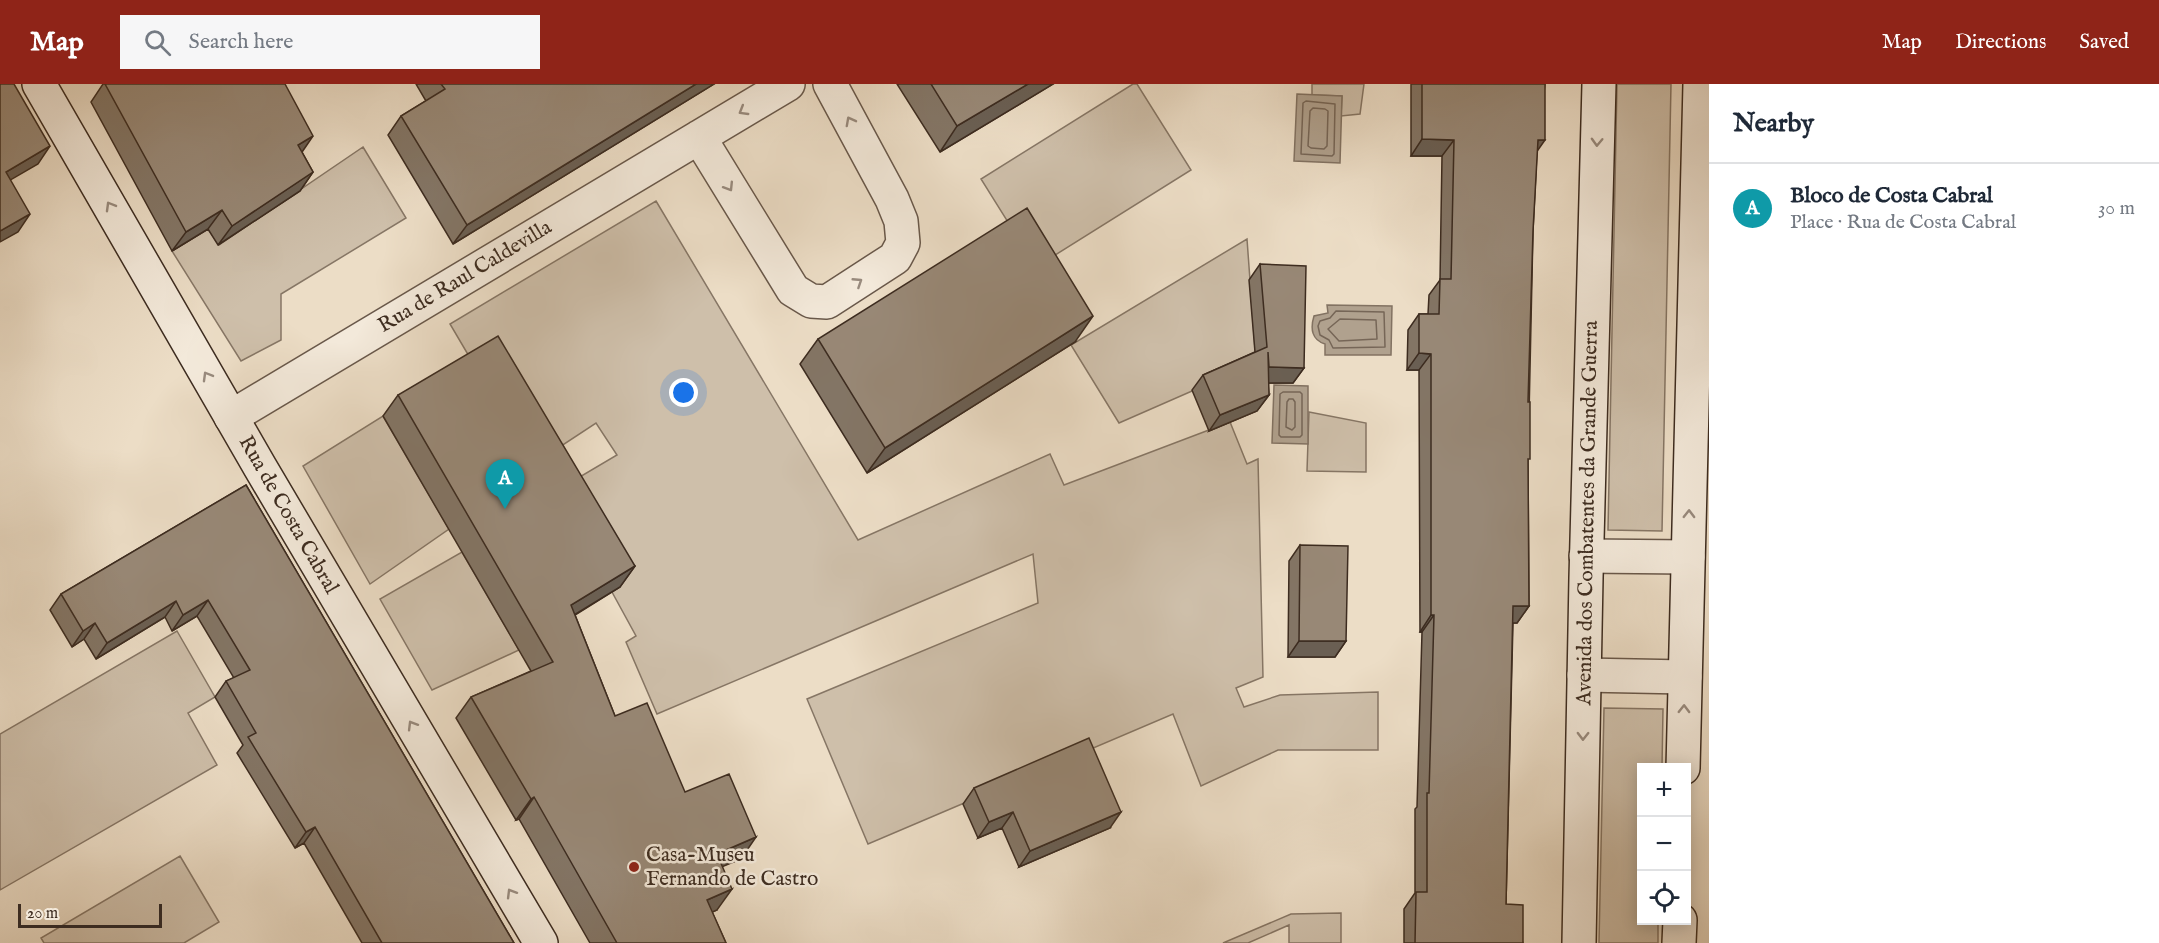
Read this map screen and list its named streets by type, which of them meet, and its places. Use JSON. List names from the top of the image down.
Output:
{
  "streets": {
    "main road": ["Rua de Raul Caldevilla", "Avenida dos Combatentes da Grande Guerra", "Rua de Costa Cabral"]
  },
  "crossings": [
    ["Rua de Raul Caldevilla", "Rua de Costa Cabral"]
  ],
  "one_way": ["Rua de Costa Cabral"],
  "places": ["Casa-Museu Fernando de Castro"],
  "scale_bar": "20 m",
  "page": {
    "header": "Map",
    "search": "Search here",
    "nav": ["Map", "Directions", "Saved"],
    "heading": "Nearby",
    "list": [
      {
        "mark": "A",
        "name": "Bloco de Costa Cabral",
        "note": "Place · Rua de Costa Cabral",
        "value": "30 m"
      }
    ],
    "pins": "A",
    "map_buttons": ["+", "−"],
    "scale": "20 m"
  }
}
